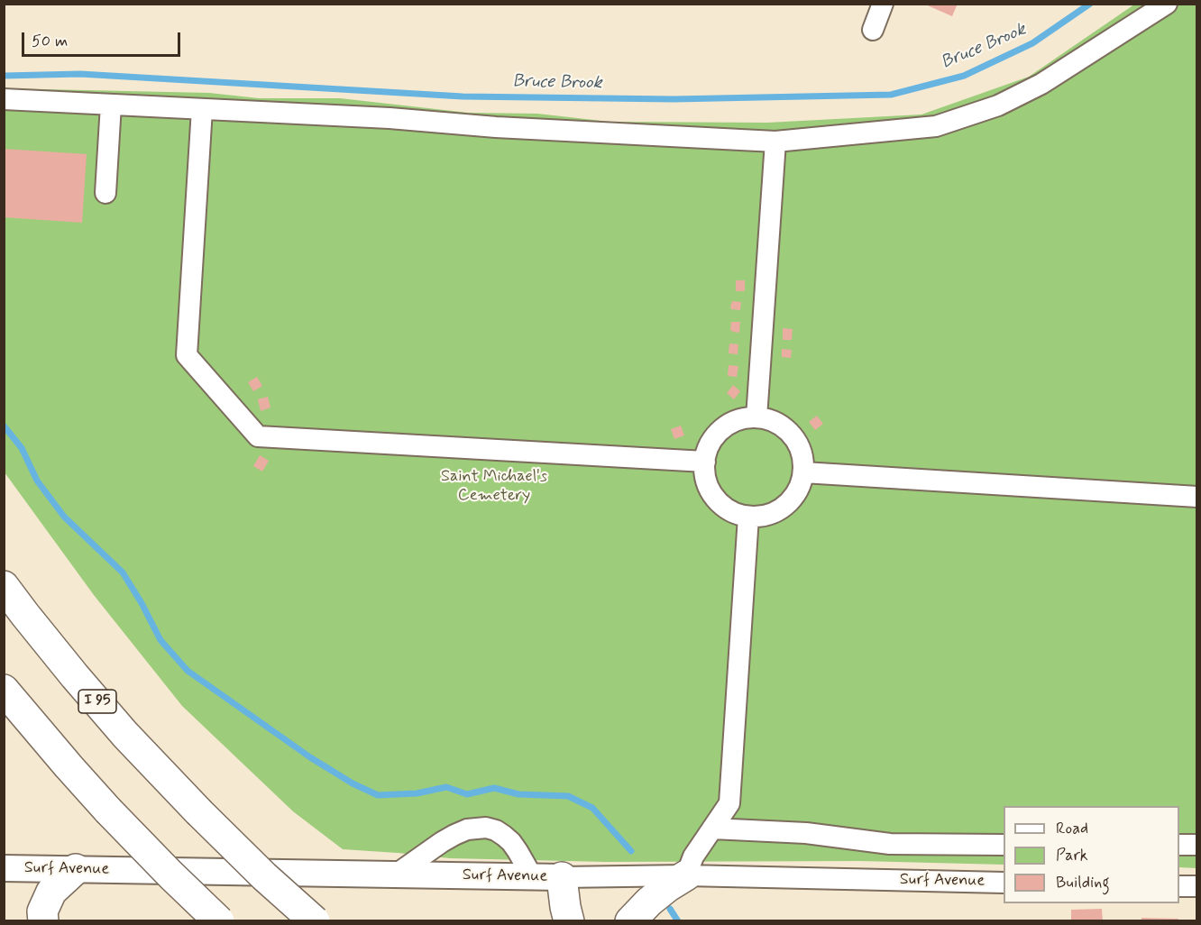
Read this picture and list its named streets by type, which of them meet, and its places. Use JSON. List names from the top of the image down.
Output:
{
  "streets": {
    "highway": ["I 95"],
    "main road": ["Surf Avenue"]
  },
  "water": ["Bruce Brook"],
  "parks": ["Saint Michael's Cemetery"],
  "legend": ["Road", "Park", "Building"],
  "scale_bar": "50 m"
}
